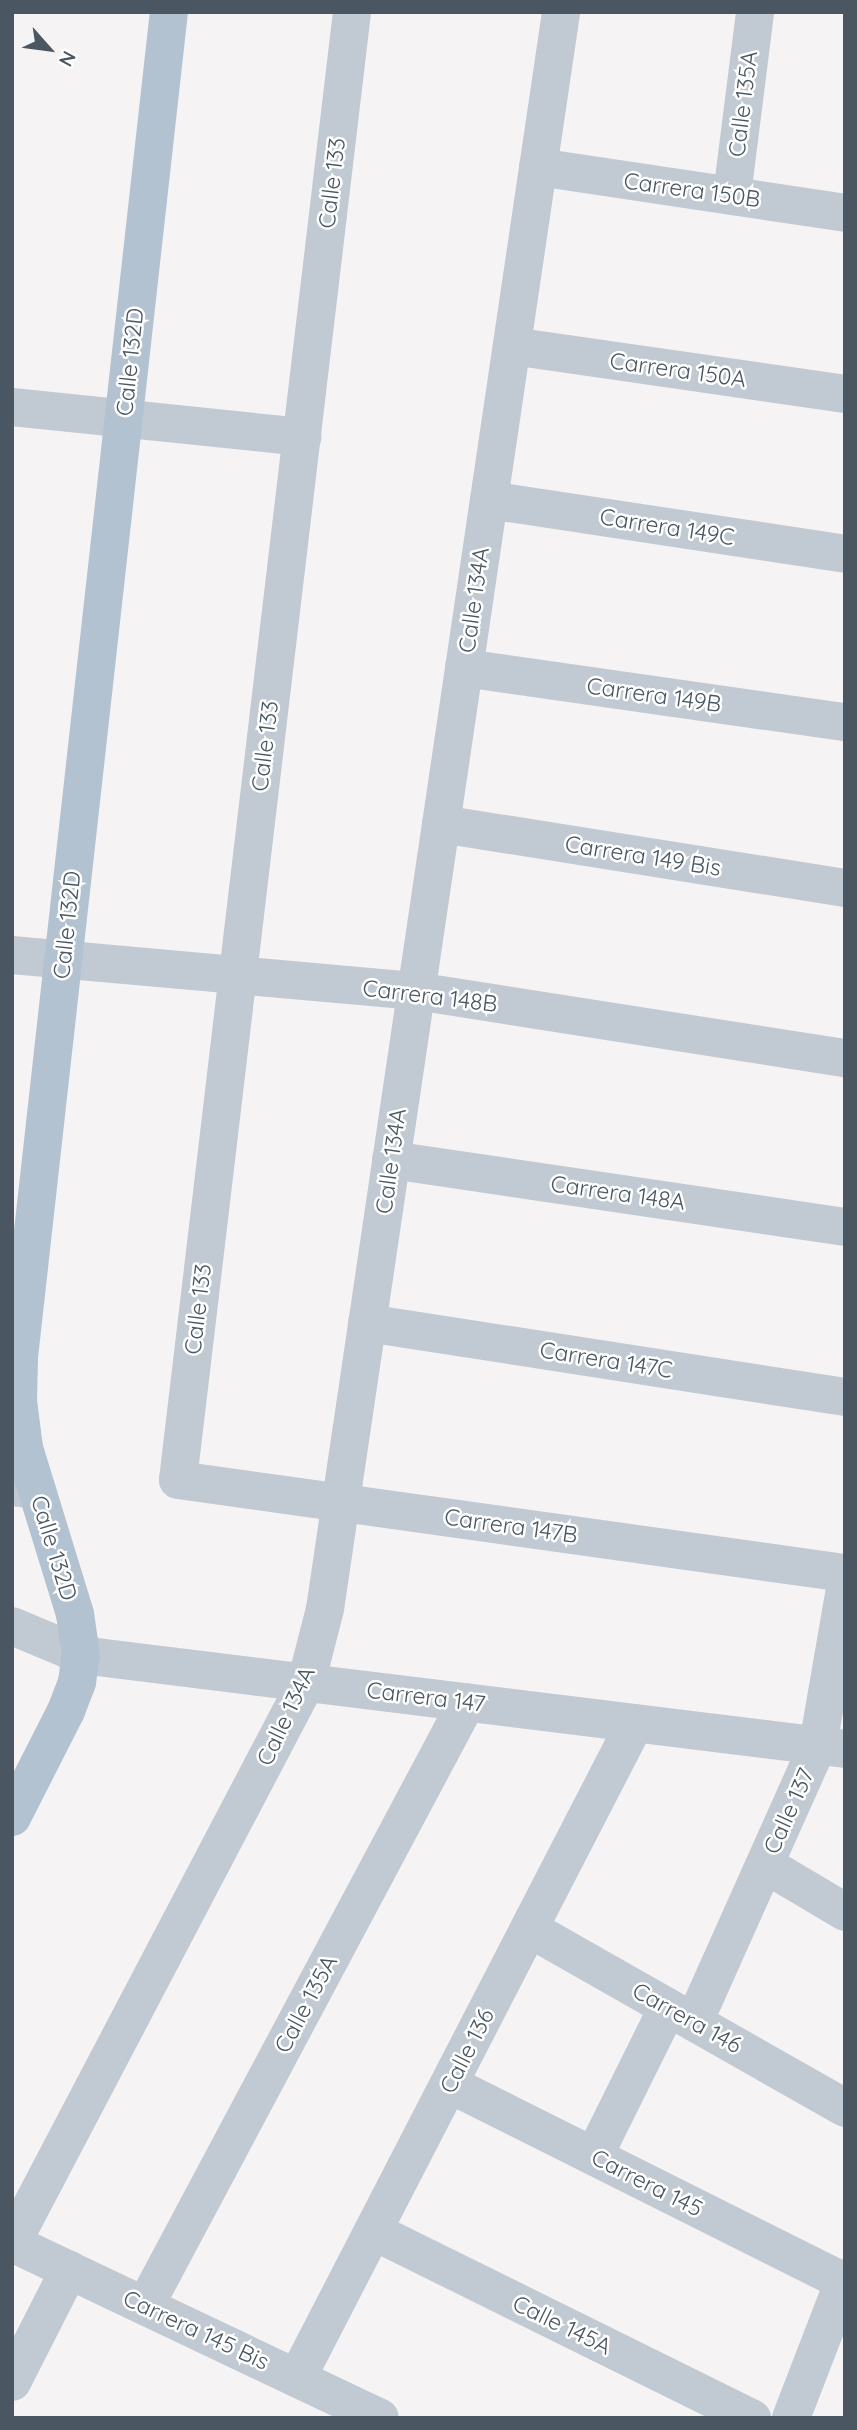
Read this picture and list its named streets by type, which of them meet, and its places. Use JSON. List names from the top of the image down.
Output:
{
  "streets": {
    "main road": ["Calle 132D"],
    "street": [
      "Calle 135A",
      "Calle 133",
      "Carrera 150B",
      "Carrera 150A",
      "Carrera 149C",
      "Calle 134A",
      "Carrera 149B",
      "Carrera 149 Bis",
      "Carrera 148B",
      "Carrera 148A",
      "Carrera 147C",
      "Carrera 147B",
      "Carrera 147",
      "Calle 137",
      "Carrera 146",
      "Calle 136",
      "Carrera 145",
      "Calle 145A",
      "Carrera 145 Bis"
    ]
  },
  "crossings": [
    ["Calle 135A", "Carrera 150B"],
    ["Calle 135A", "Carrera 147"],
    ["Calle 135A", "Carrera 145 Bis"],
    ["Calle 133", "Carrera 148B"],
    ["Calle 133", "Carrera 147B"],
    ["Carrera 150B", "Calle 134A"],
    ["Calle 132D", "Carrera 148B"],
    ["Calle 132D", "Carrera 147"],
    ["Carrera 150A", "Calle 134A"],
    ["Carrera 149C", "Calle 134A"],
    ["Calle 134A", "Carrera 149B"],
    ["Calle 134A", "Carrera 149 Bis"],
    ["Calle 134A", "Carrera 148B"],
    ["Calle 134A", "Carrera 148A"],
    ["Calle 134A", "Carrera 147C"],
    ["Calle 134A", "Carrera 147B"],
    ["Calle 134A", "Carrera 147"],
    ["Calle 134A", "Carrera 145 Bis"],
    ["Carrera 147", "Calle 137"],
    ["Carrera 147", "Calle 136"],
    ["Calle 137", "Carrera 146"],
    ["Calle 137", "Carrera 145"],
    ["Carrera 146", "Calle 136"],
    ["Calle 136", "Carrera 145"],
    ["Calle 136", "Calle 145A"],
    ["Calle 136", "Carrera 145 Bis"]
  ],
  "north": "bottom right"
}
